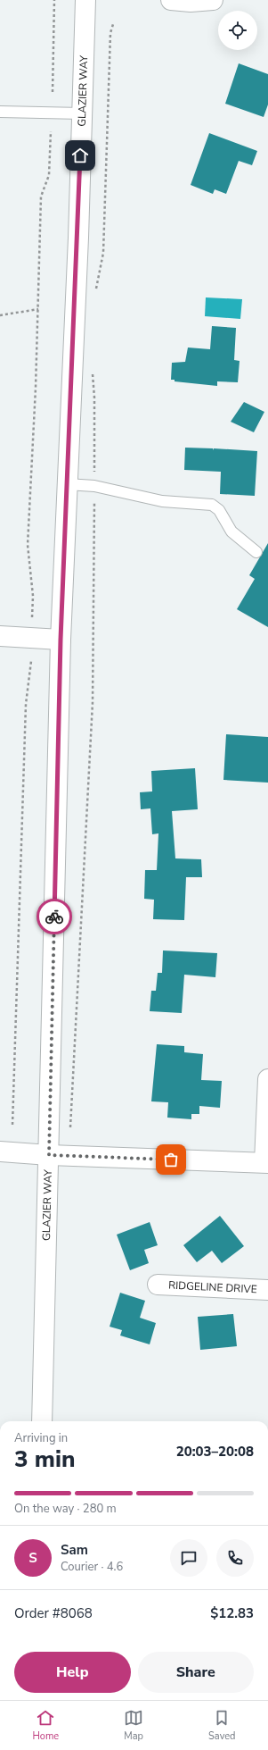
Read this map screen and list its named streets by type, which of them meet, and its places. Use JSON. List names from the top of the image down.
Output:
{
  "streets": {
    "street": ["GLAZIER WAY", "RIDGELINE DRIVE"]
  },
  "page": {
    "heading": ["3 min", "Arriving in", "20:03–20:08"],
    "panel": [
      "Sam",
      "Courier · 4.6",
      "Order #8068",
      "$12.83"
    ],
    "bar": "On the way · 280 m",
    "round": "S",
    "buttons": ["Help", "Share"],
    "tabs": ["Home", "Map", "Saved"]
  }
}
